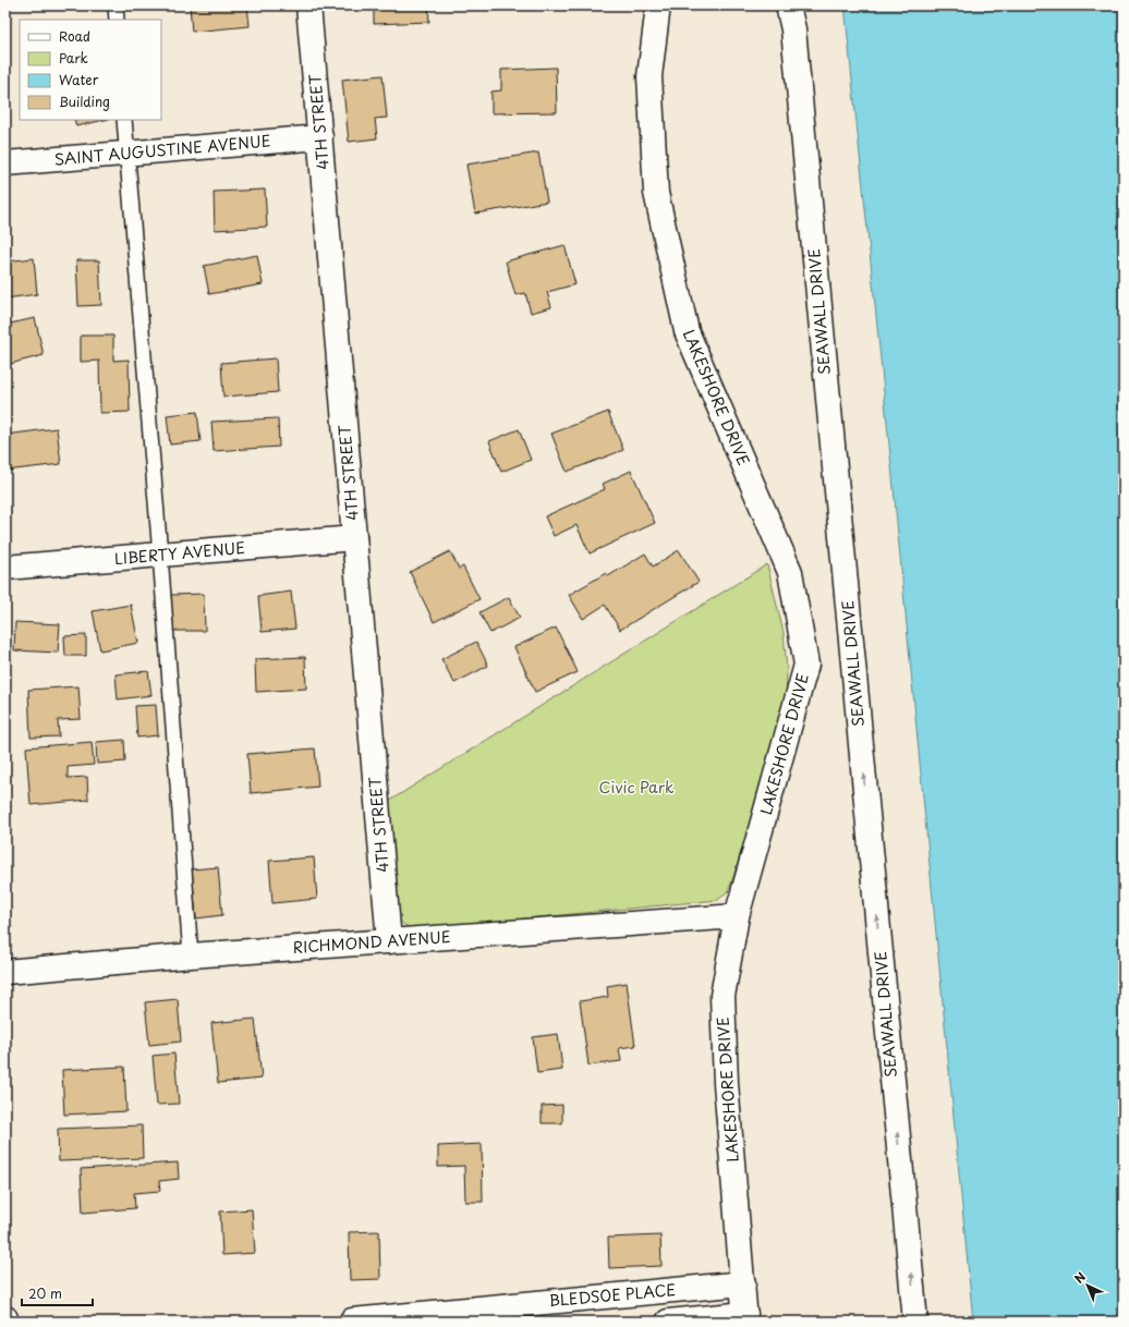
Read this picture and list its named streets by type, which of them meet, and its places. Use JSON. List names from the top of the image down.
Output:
{
  "streets": {
    "street": [
      "4TH STREET",
      "SAINT AUGUSTINE AVENUE",
      "SEAWALL DRIVE",
      "LAKESHORE DRIVE",
      "LIBERTY AVENUE",
      "RICHMOND AVENUE",
      "BLEDSOE PLACE"
    ]
  },
  "crossings": [
    ["4TH STREET", "SAINT AUGUSTINE AVENUE"],
    ["4TH STREET", "LIBERTY AVENUE"],
    ["4TH STREET", "RICHMOND AVENUE"],
    ["LAKESHORE DRIVE", "RICHMOND AVENUE"],
    ["LAKESHORE DRIVE", "BLEDSOE PLACE"]
  ],
  "one_way": ["SEAWALL DRIVE"],
  "parks": ["Civic Park"],
  "legend": [
    "Road",
    "Park",
    "Water",
    "Building"
  ],
  "scale_bar": "20 m",
  "north": "top left"
}
